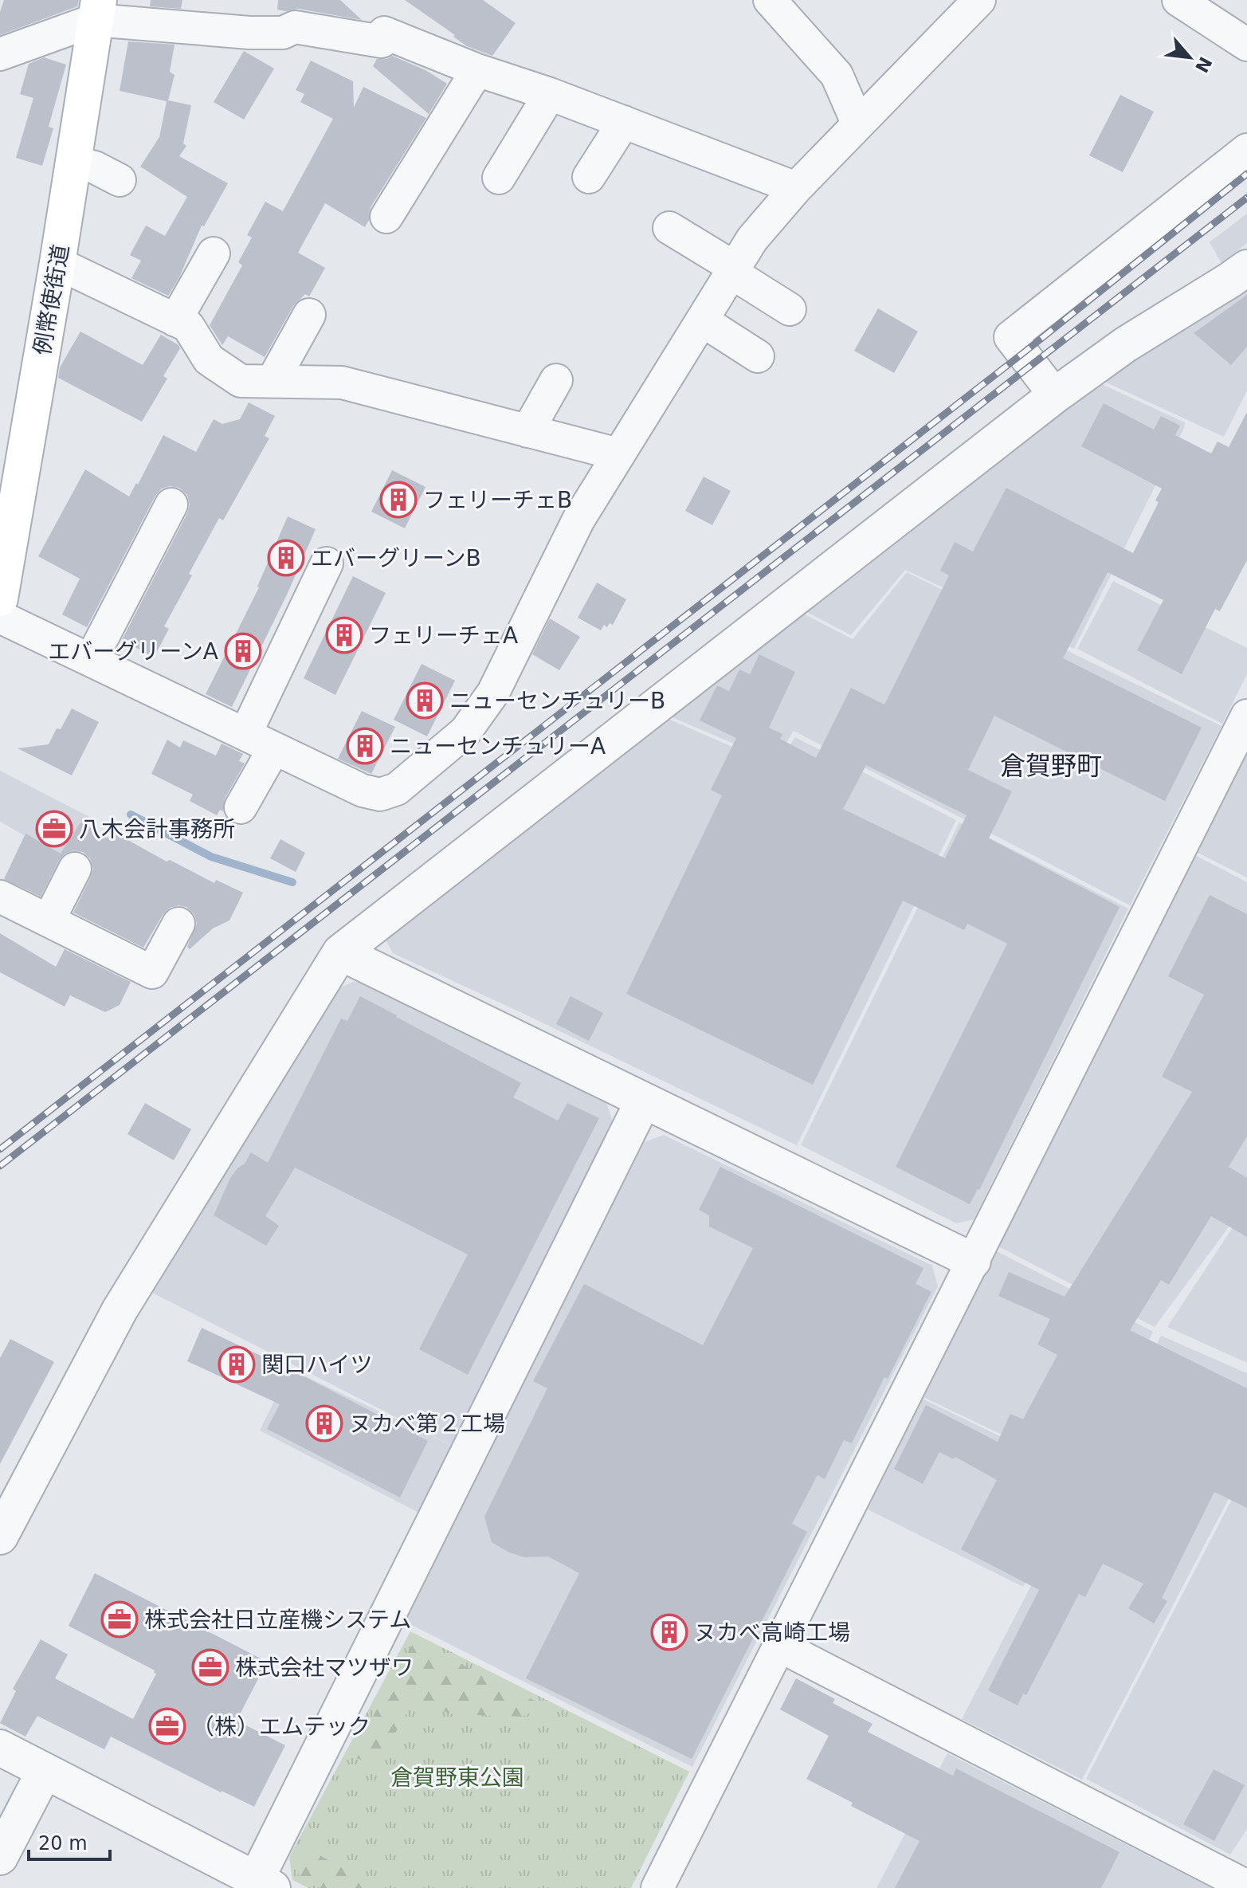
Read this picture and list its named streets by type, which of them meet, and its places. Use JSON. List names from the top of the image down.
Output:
{
  "streets": {
    "main road": ["例幣使街道"]
  },
  "districts": ["倉賀野町"],
  "parks": ["倉賀野東公園"],
  "places": {
    "building": [
      "フェリーチェB",
      "エバーグリーンB",
      "フェリーチェA",
      "エバーグリーンA",
      "ニューセンチュリーB",
      "ニューセンチュリーA",
      "関口ハイツ",
      "ヌカべ第２工場",
      "ヌカべ高崎工場"
    ],
    "office": [
      "八木会計事務所",
      "株式会社日立産機システム",
      "株式会社マツザワ",
      "（株）エムテック"
    ]
  },
  "scale_bar": "20 m",
  "north": "bottom right"
}
